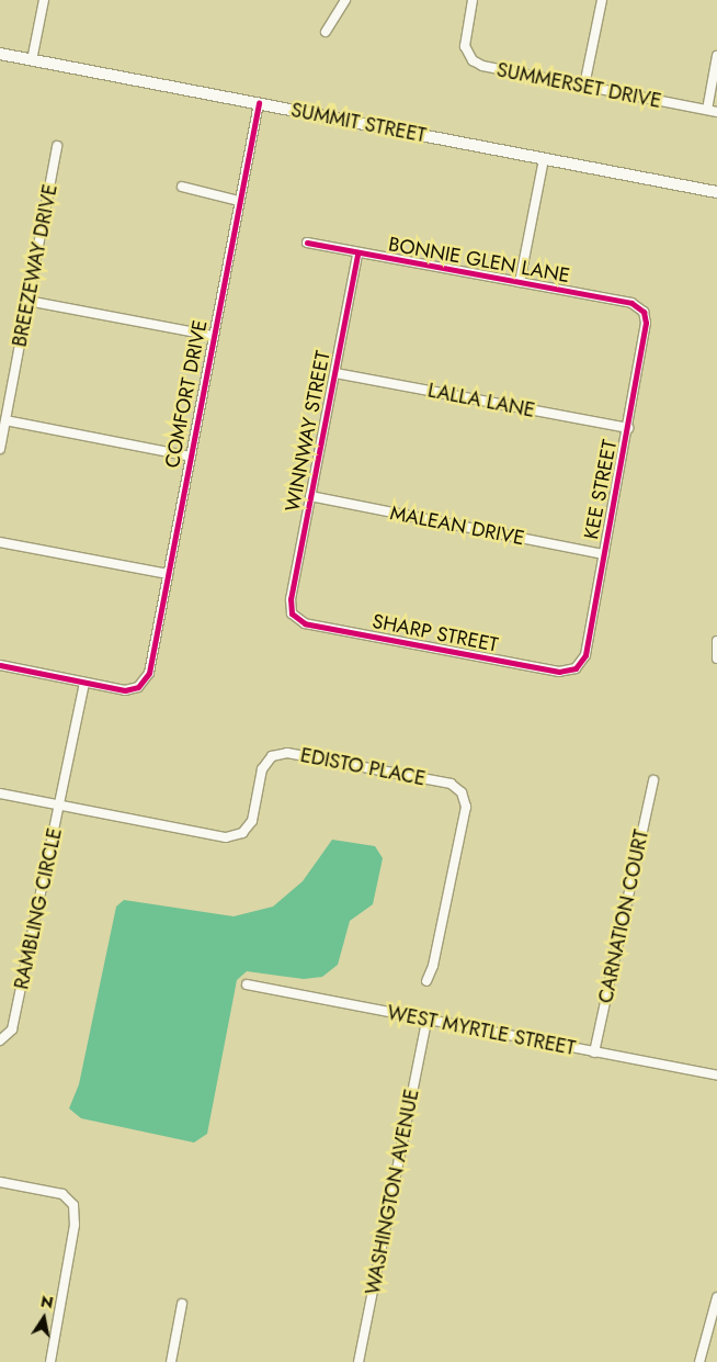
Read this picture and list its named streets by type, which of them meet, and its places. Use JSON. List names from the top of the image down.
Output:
{
  "streets": {
    "street": [
      "SUMMERSET DRIVE",
      "SUMMIT STREET",
      "BONNIE GLEN LANE",
      "BREEZEWAY DRIVE",
      "COMFORT DRIVE",
      "LALLA LANE",
      "WINNWAY STREET",
      "KEE STREET",
      "MALEAN DRIVE",
      "SHARP STREET",
      "EDISTO PLACE",
      "RAMBLING CIRCLE",
      "CARNATION COURT",
      "WEST MYRTLE STREET",
      "WASHINGTON AVENUE"
    ]
  },
  "crossings": [
    ["SUMMIT STREET", "COMFORT DRIVE"],
    ["BONNIE GLEN LANE", "WINNWAY STREET"],
    ["BONNIE GLEN LANE", "KEE STREET"],
    ["COMFORT DRIVE", "RAMBLING CIRCLE"],
    ["LALLA LANE", "WINNWAY STREET"],
    ["LALLA LANE", "KEE STREET"],
    ["WINNWAY STREET", "MALEAN DRIVE"],
    ["WINNWAY STREET", "SHARP STREET"],
    ["KEE STREET", "MALEAN DRIVE"],
    ["KEE STREET", "SHARP STREET"],
    ["EDISTO PLACE", "RAMBLING CIRCLE"],
    ["CARNATION COURT", "WEST MYRTLE STREET"],
    ["WEST MYRTLE STREET", "WASHINGTON AVENUE"]
  ],
  "north": "top"
}
